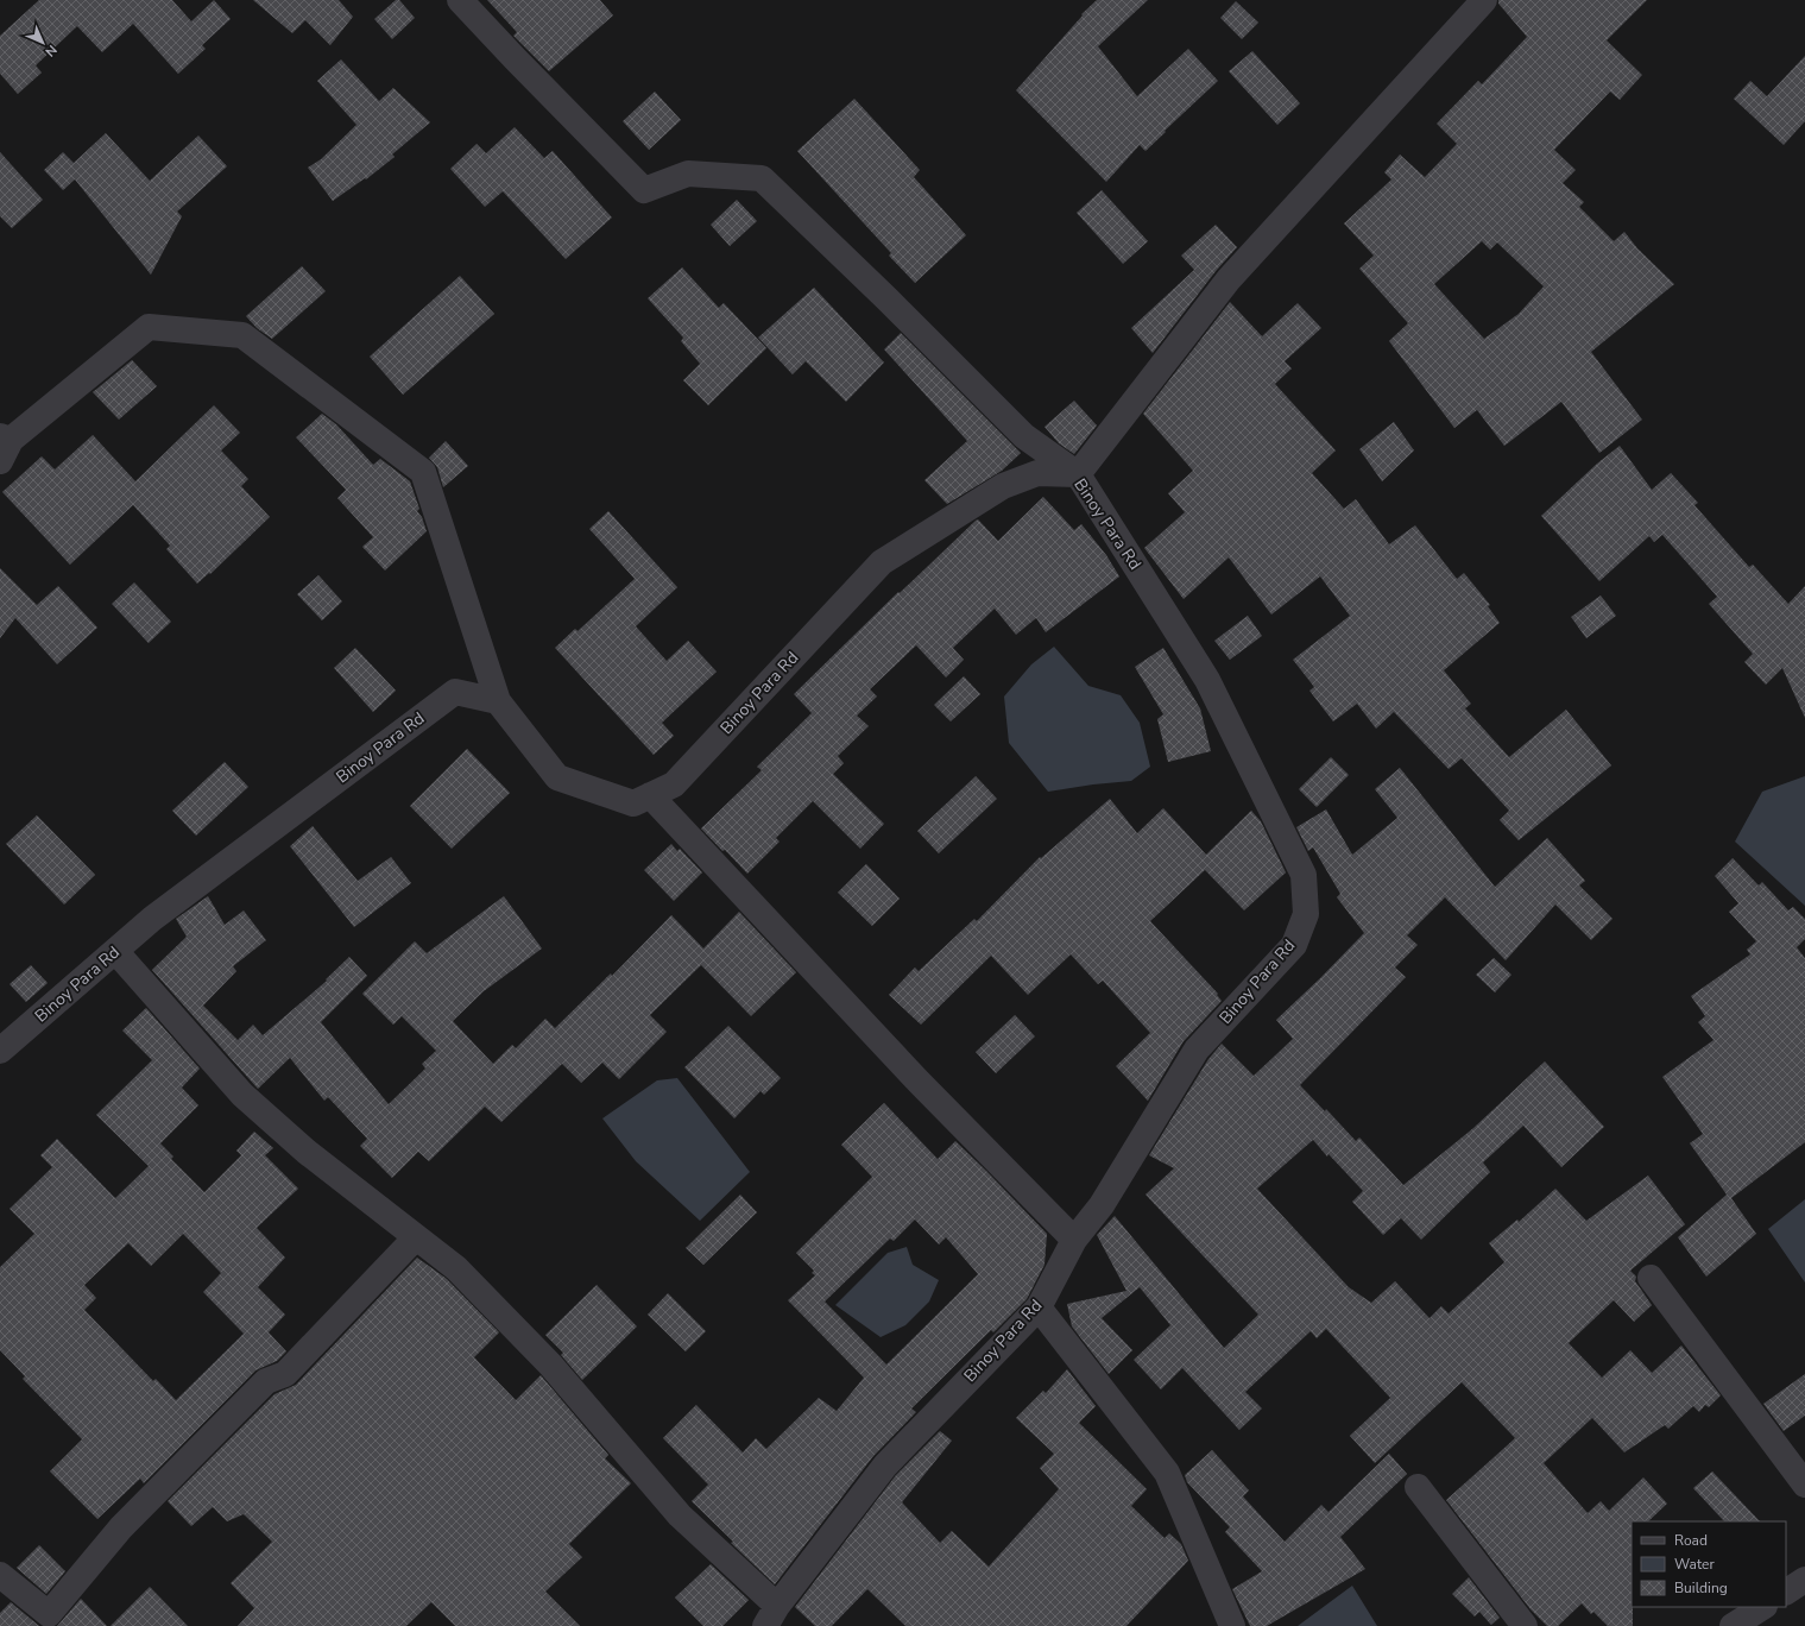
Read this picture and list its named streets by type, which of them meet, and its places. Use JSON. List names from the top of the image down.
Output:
{
  "streets": {
    "street": ["Binoy Para Rd"]
  },
  "legend": ["Road", "Water", "Building"],
  "north": "bottom right"
}
